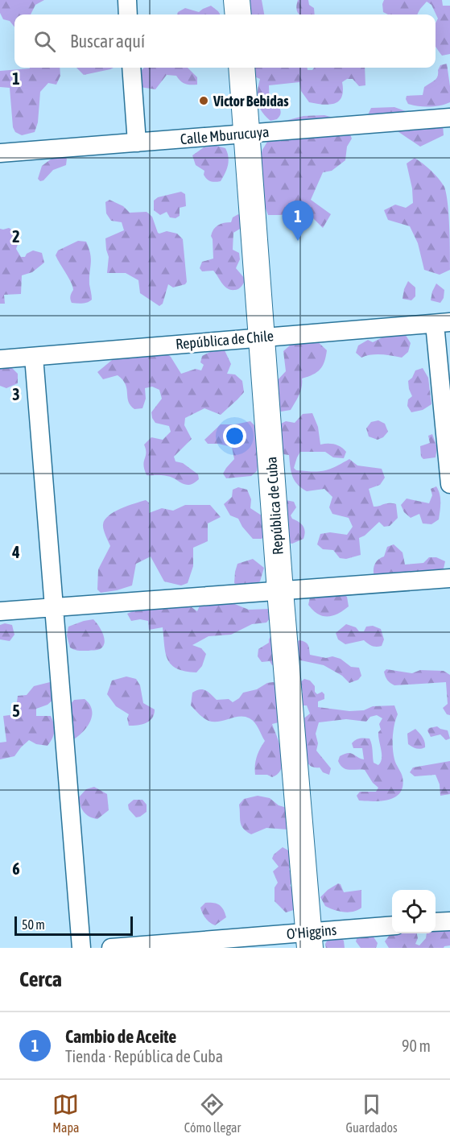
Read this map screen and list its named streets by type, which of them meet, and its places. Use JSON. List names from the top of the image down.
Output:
{
  "streets": {
    "main road": ["República de Cuba"],
    "street": ["Calle Mburucuya", "República de Chile", "O'Higgins"]
  },
  "crossings": [
    ["Calle Mburucuya", "República de Cuba"],
    ["República de Chile", "República de Cuba"],
    ["República de Cuba", "O'Higgins"]
  ],
  "places": ["Victor Bebidas"],
  "scale_bar": "50 m",
  "page": {
    "search": "Buscar aquí",
    "pins": "1",
    "scale": "50 m",
    "heading": "Cerca",
    "list": [
      {
        "mark": "1",
        "name": "Cambio de Aceite",
        "note": "Tienda · República de Cuba",
        "value": "90 m"
      }
    ],
    "nav": ["Mapa", "Cómo llegar", "Guardados"]
  },
  "grid": {
    "rows": [
      "1",
      "2",
      "3",
      "4",
      "5",
      "6"
    ]
  }
}
